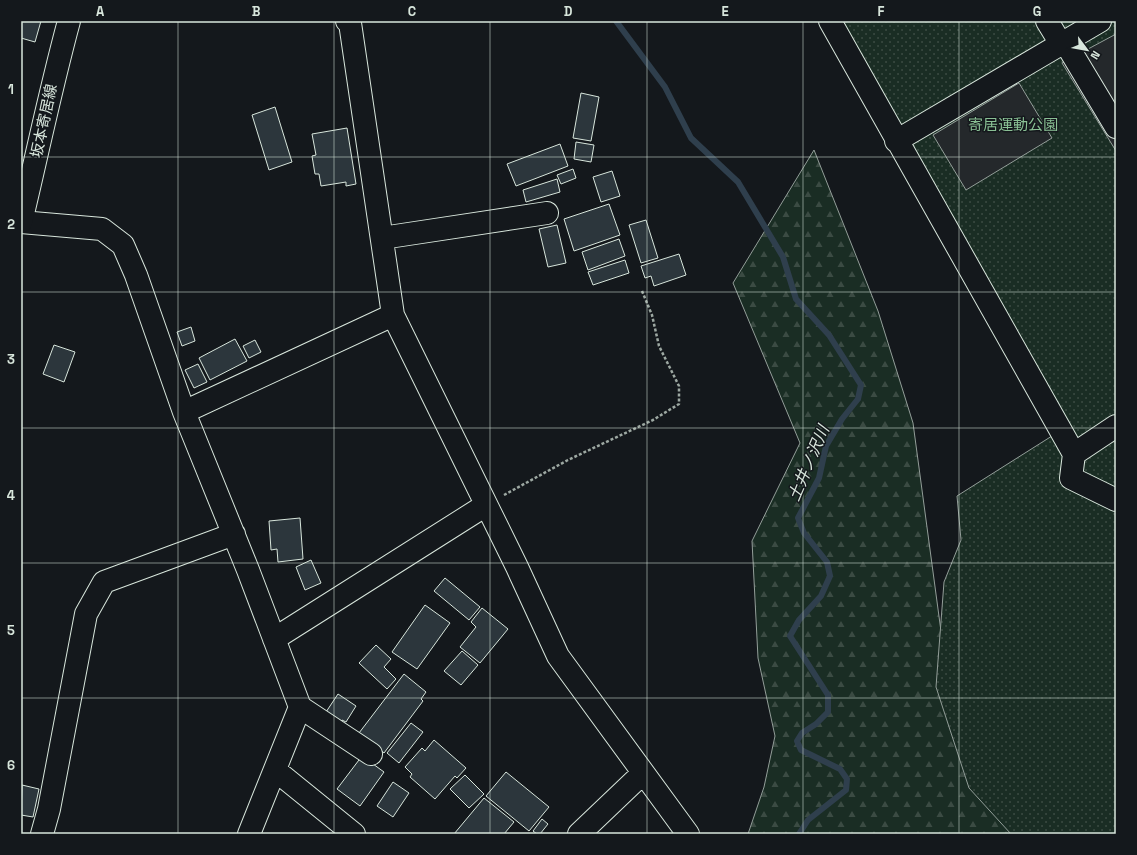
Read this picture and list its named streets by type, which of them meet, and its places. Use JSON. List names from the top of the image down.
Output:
{
  "streets": {
    "street": ["坂本寄居線"]
  },
  "water": ["土井ノ沢川"],
  "parks": ["寄居運動公園"],
  "north": "bottom right",
  "grid": {
    "columns": [
      "A",
      "B",
      "C",
      "D",
      "E",
      "F",
      "G"
    ],
    "rows": [
      "1",
      "2",
      "3",
      "4",
      "5",
      "6"
    ]
  }
}
